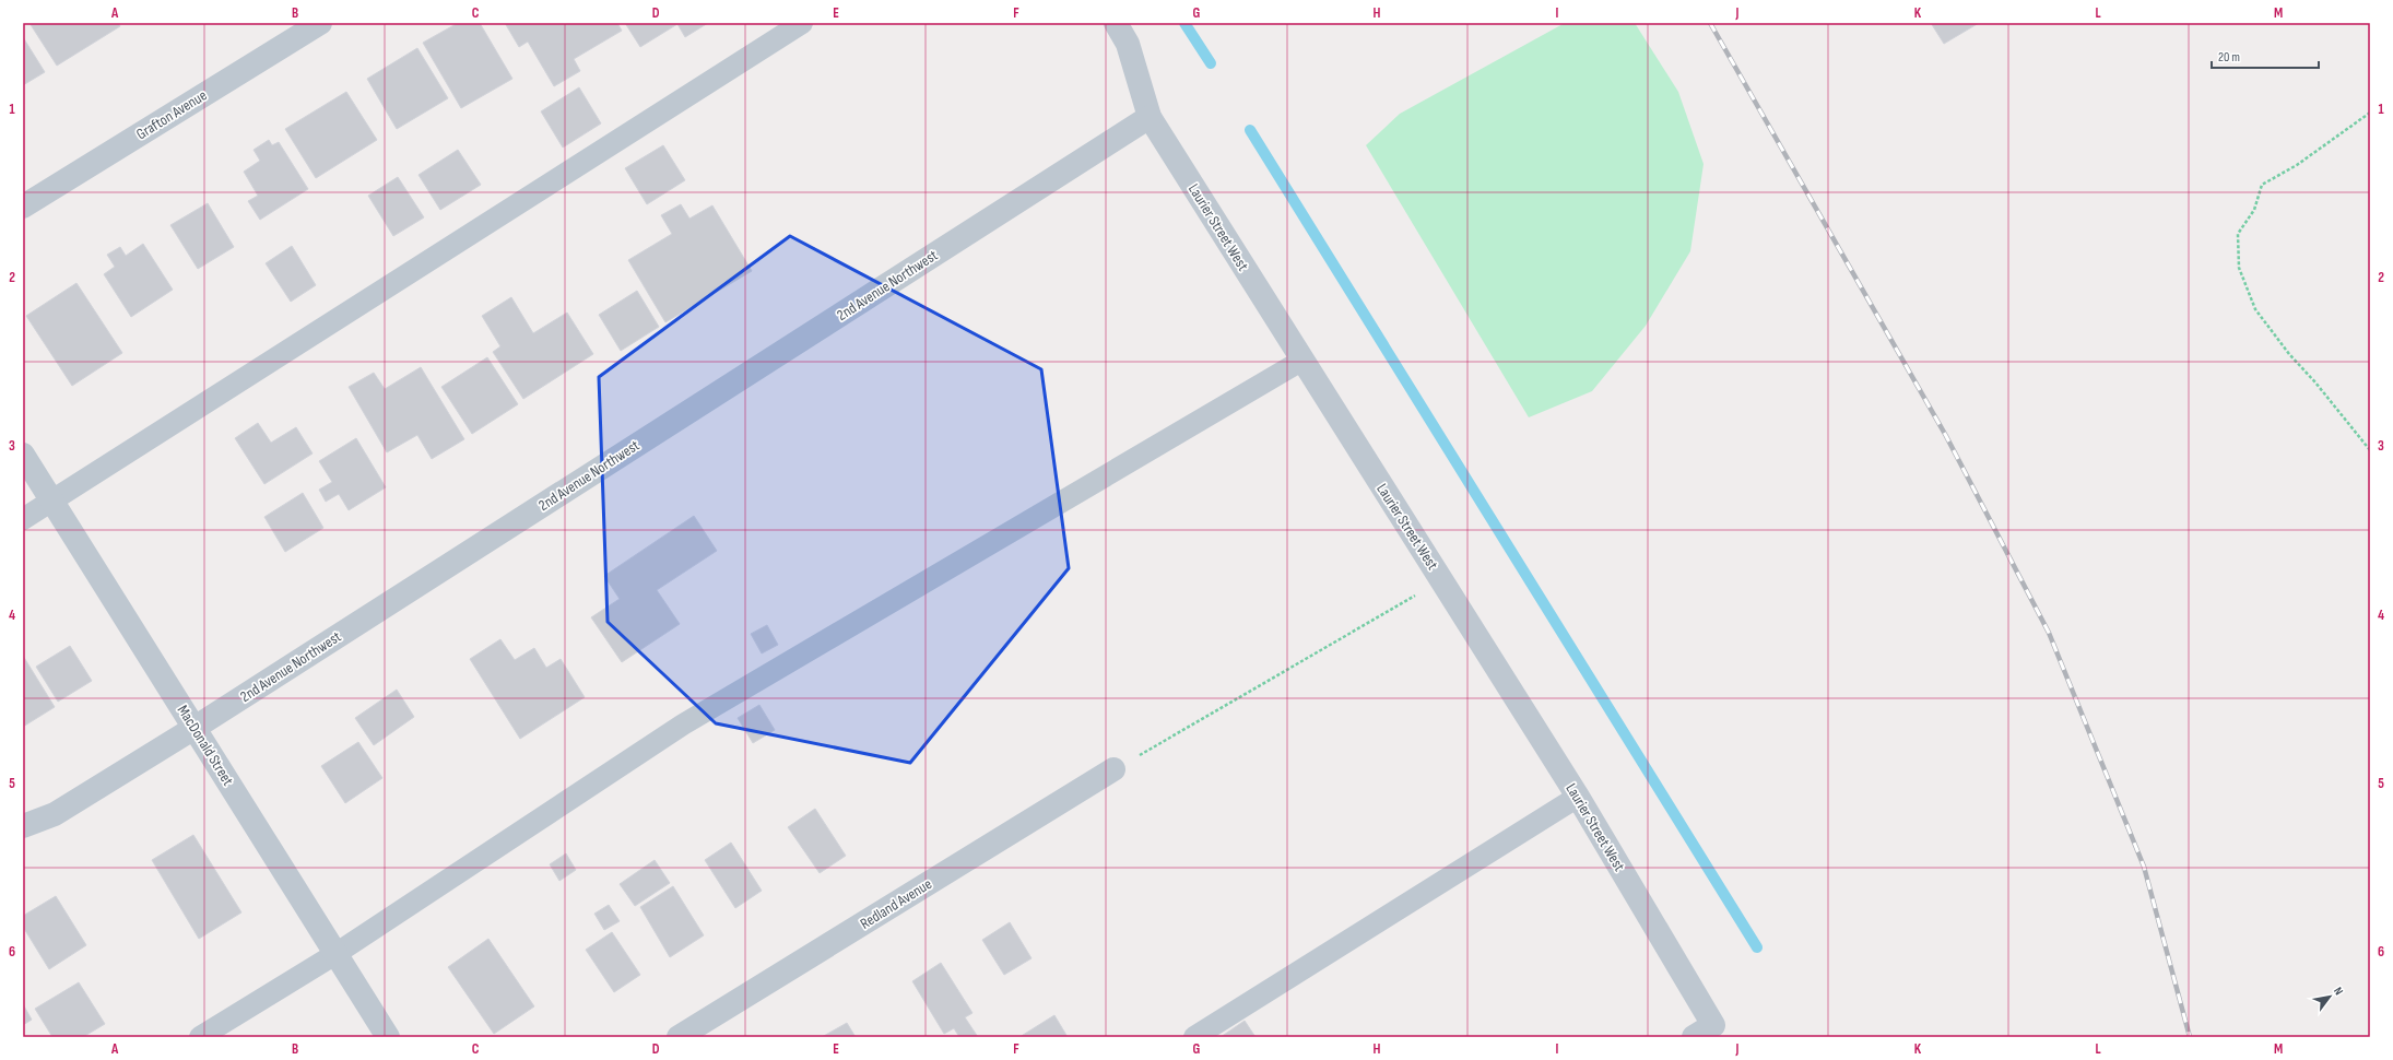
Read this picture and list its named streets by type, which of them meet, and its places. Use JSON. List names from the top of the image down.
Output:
{
  "streets": {
    "street": [
      "Grafton Avenue",
      "Laurier Street West",
      "2nd Avenue Northwest",
      "MacDonald Street",
      "Redland Avenue"
    ]
  },
  "crossings": [
    ["Laurier Street West", "2nd Avenue Northwest"],
    ["2nd Avenue Northwest", "MacDonald Street"]
  ],
  "scale_bar": "20 m",
  "north": "top right",
  "grid": {
    "columns": [
      "A",
      "B",
      "C",
      "D",
      "E",
      "F",
      "G",
      "H",
      "I",
      "J",
      "K",
      "L",
      "M"
    ],
    "rows": [
      "1",
      "2",
      "3",
      "4",
      "5",
      "6"
    ]
  }
}
